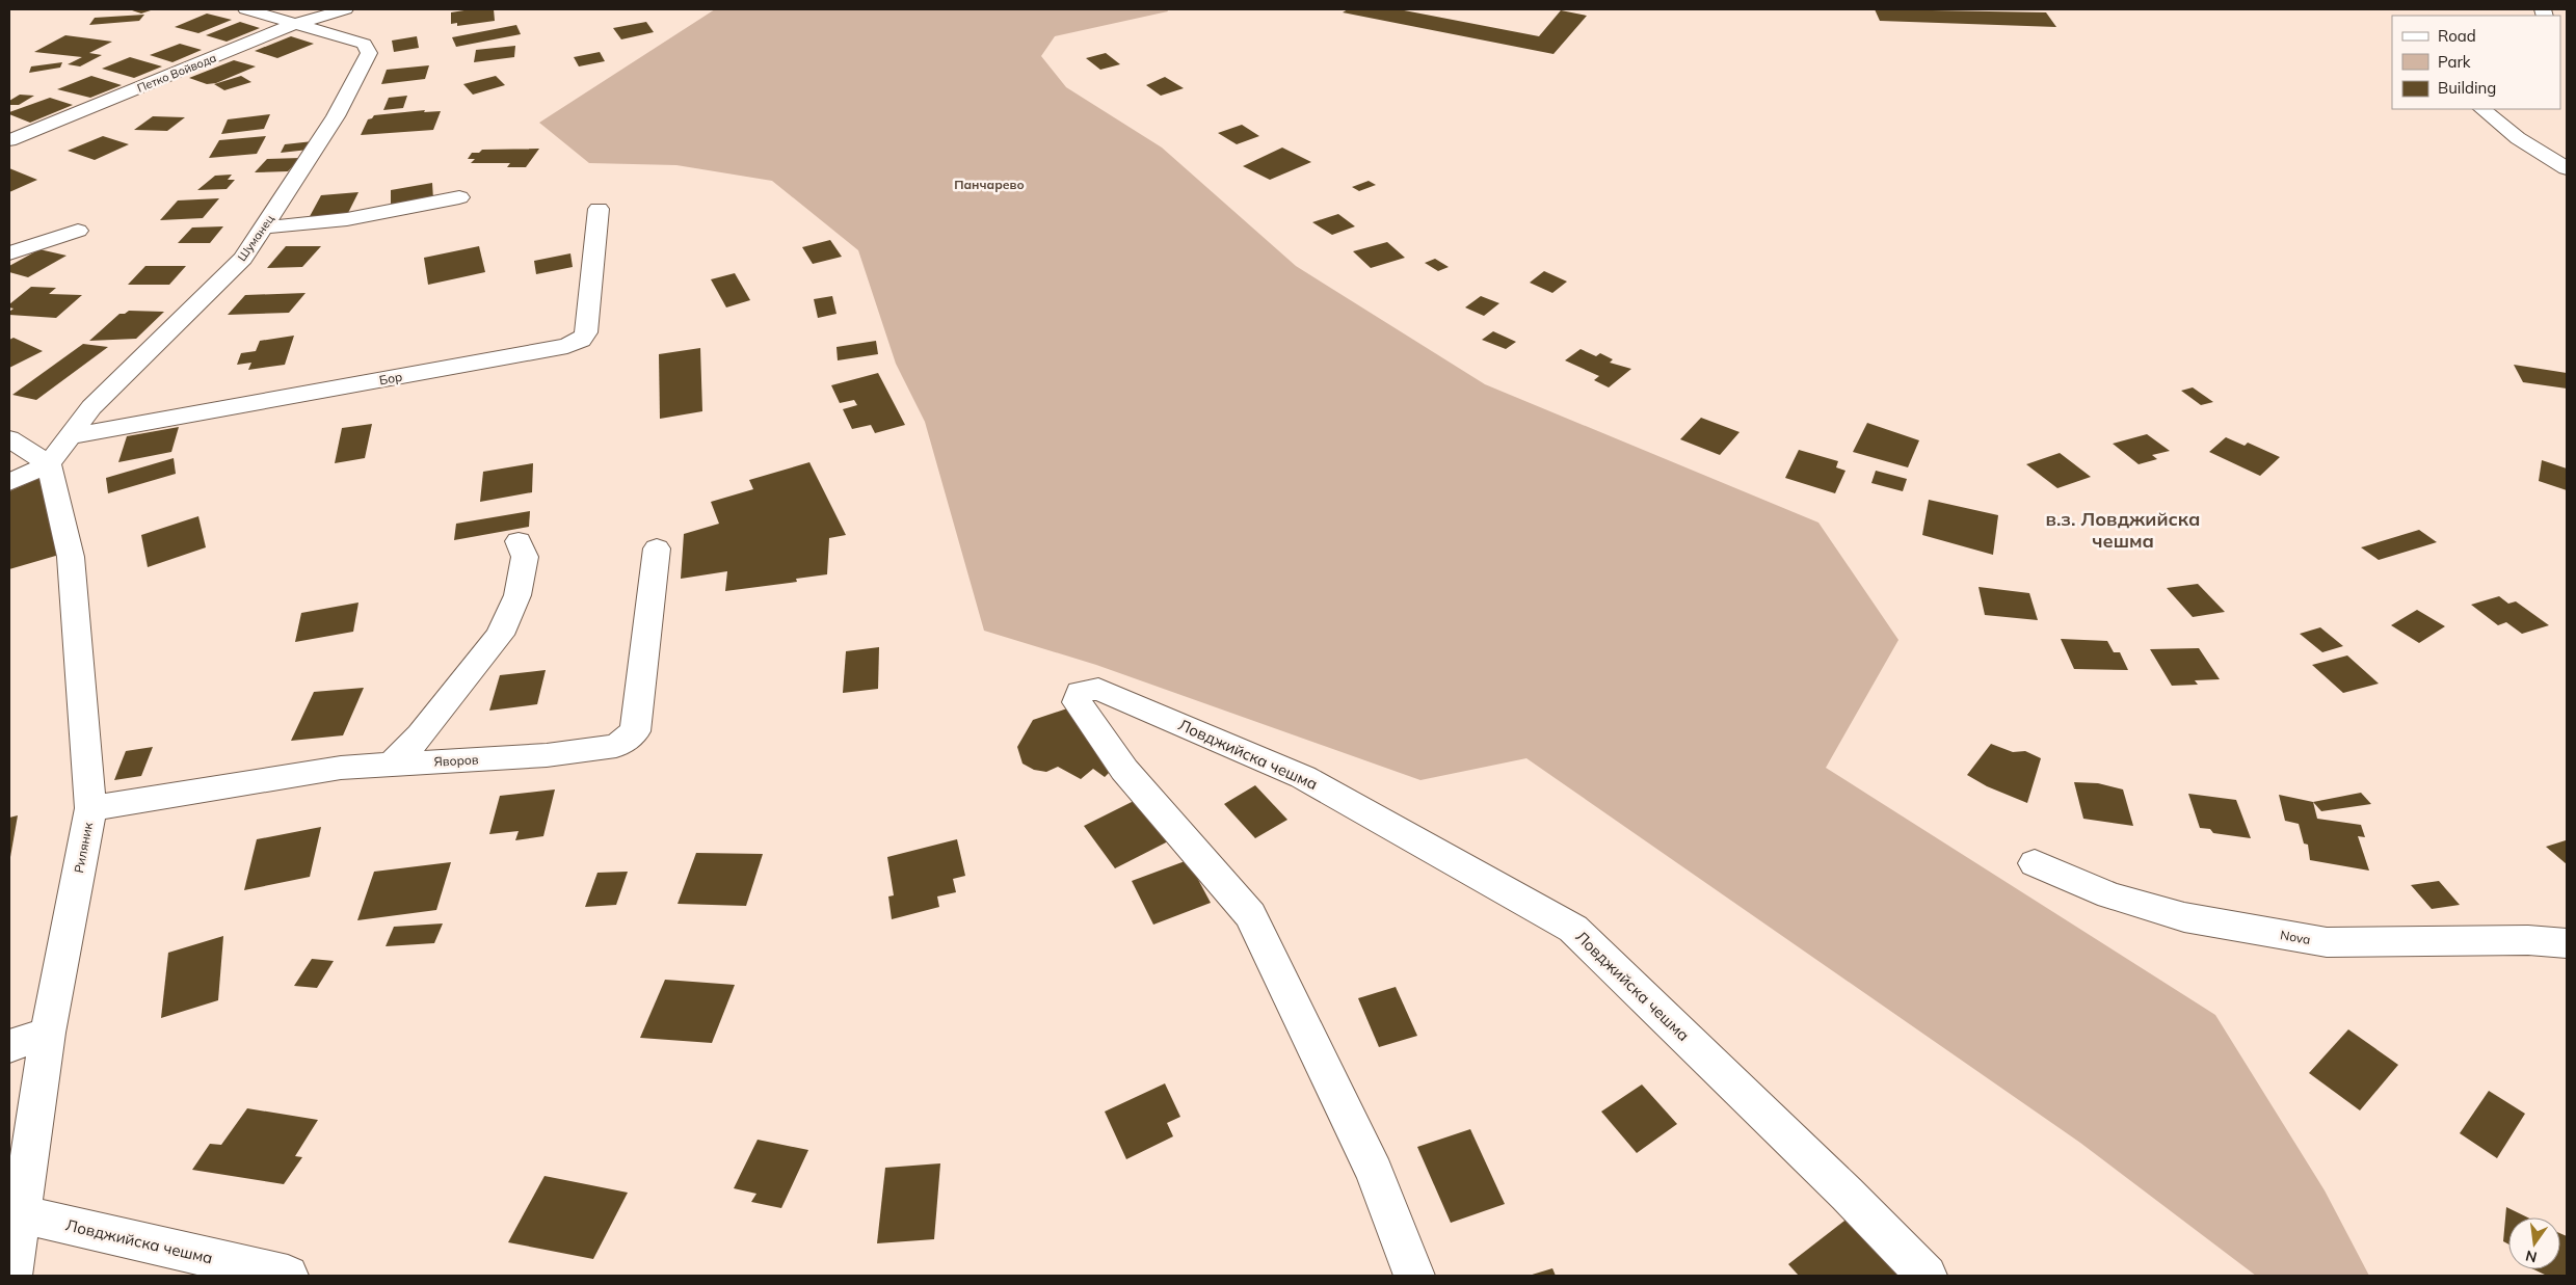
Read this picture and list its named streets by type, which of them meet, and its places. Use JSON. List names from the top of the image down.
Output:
{
  "streets": {
    "street": [
      "Петко Войвода",
      "Шуманец",
      "Бор",
      "Ловджийска чешма",
      "Яворов",
      "Риляник",
      "Nova"
    ]
  },
  "crossings": [
    ["Петко Войвода", "Шуманец"],
    ["Шуманец", "Бор"],
    ["Шуманец", "Риляник"],
    ["Ловджийска чешма", "Риляник"],
    ["Яворов", "Риляник"]
  ],
  "districts": ["Панчарево", "в.з. Ловджийска чешма"],
  "legend": ["Road", "Park", "Building"],
  "north": "bottom"
}
